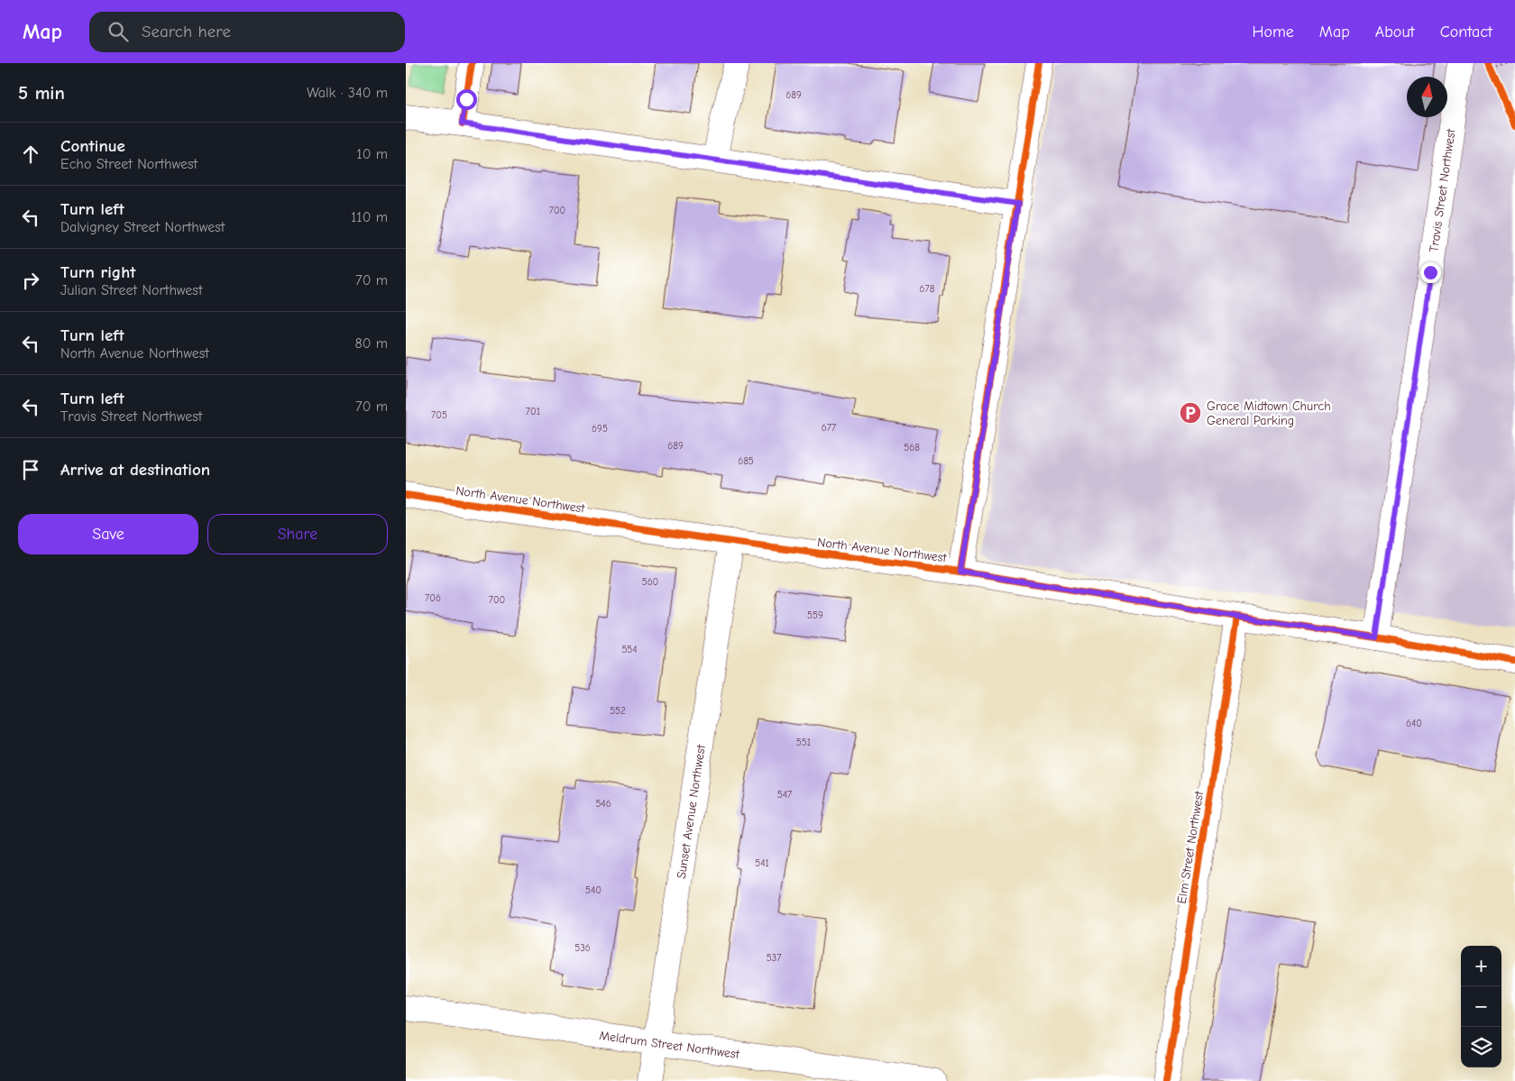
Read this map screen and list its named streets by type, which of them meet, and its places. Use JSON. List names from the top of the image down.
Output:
{
  "streets": {
    "street": [
      "Travis Street Northwest",
      "North Avenue Northwest",
      "Sunset Avenue Northwest",
      "Elm Street Northwest",
      "Meldrum Street Northwest"
    ]
  },
  "crossings": [
    ["Travis Street Northwest", "North Avenue Northwest"],
    ["North Avenue Northwest", "Sunset Avenue Northwest"],
    ["North Avenue Northwest", "Elm Street Northwest"],
    ["Sunset Avenue Northwest", "Meldrum Street Northwest"]
  ],
  "places": {
    "parking": ["Grace Midtown Church General Parking"]
  },
  "house_numbers": [
    "689",
    "700",
    "678",
    "701",
    "705",
    "677",
    "695",
    "689",
    "568",
    "685",
    "560",
    "706",
    "700",
    "559",
    "554",
    "552",
    "640",
    "551",
    "547",
    "546",
    "541",
    "540",
    "536",
    "537"
  ],
  "north": "top",
  "page": {
    "header": "Map",
    "search": "Search here",
    "nav": [
      "Home",
      "Map",
      "About",
      "Contact"
    ],
    "heading": ["5 min", "Walk · 340 m"],
    "list": [
      ["Continue", "Echo Street Northwest", "10 m"],
      ["Turn left", "Dalvigney Street Northwest", "110 m"],
      ["Turn right", "Julian Street Northwest", "70 m"],
      ["Turn left", "North Avenue Northwest", "80 m"],
      ["Turn left", "Travis Street Northwest", "70 m"],
      "Arrive at destination"
    ],
    "buttons": ["Save", "Share"],
    "map_buttons": ["+", "−"]
  }
}
